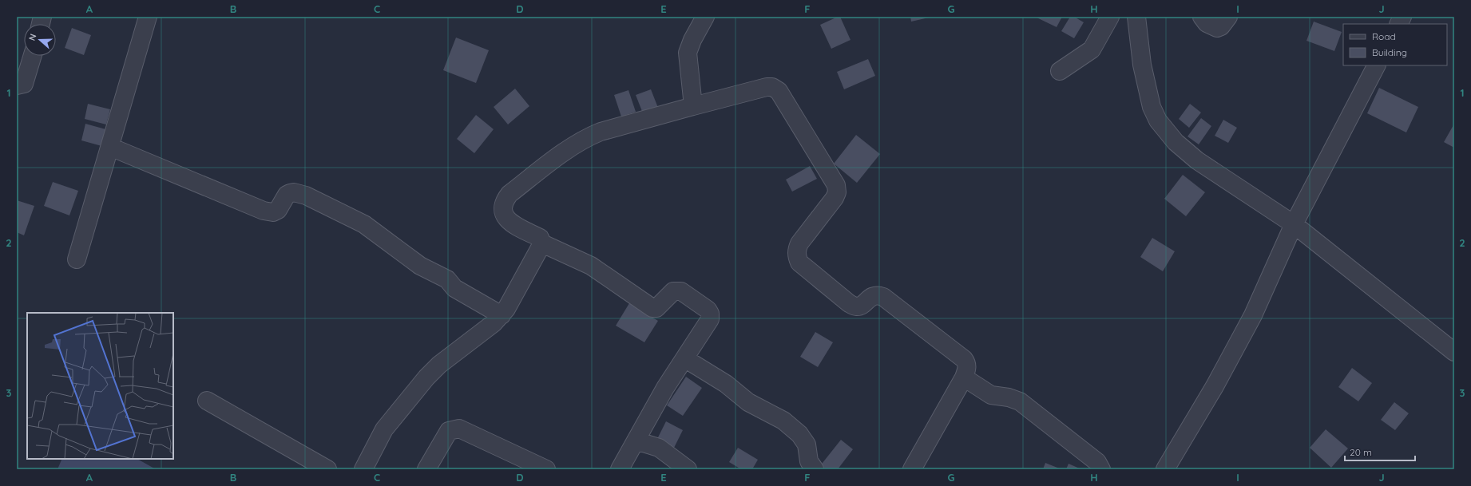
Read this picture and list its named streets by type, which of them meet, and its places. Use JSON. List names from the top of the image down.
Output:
{
  "legend": ["Road", "Building"],
  "scale_bar": "20 m",
  "north": "left",
  "grid": {
    "columns": [
      "A",
      "B",
      "C",
      "D",
      "E",
      "F",
      "G",
      "H",
      "I",
      "J"
    ],
    "rows": ["1", "2", "3"]
  }
}
